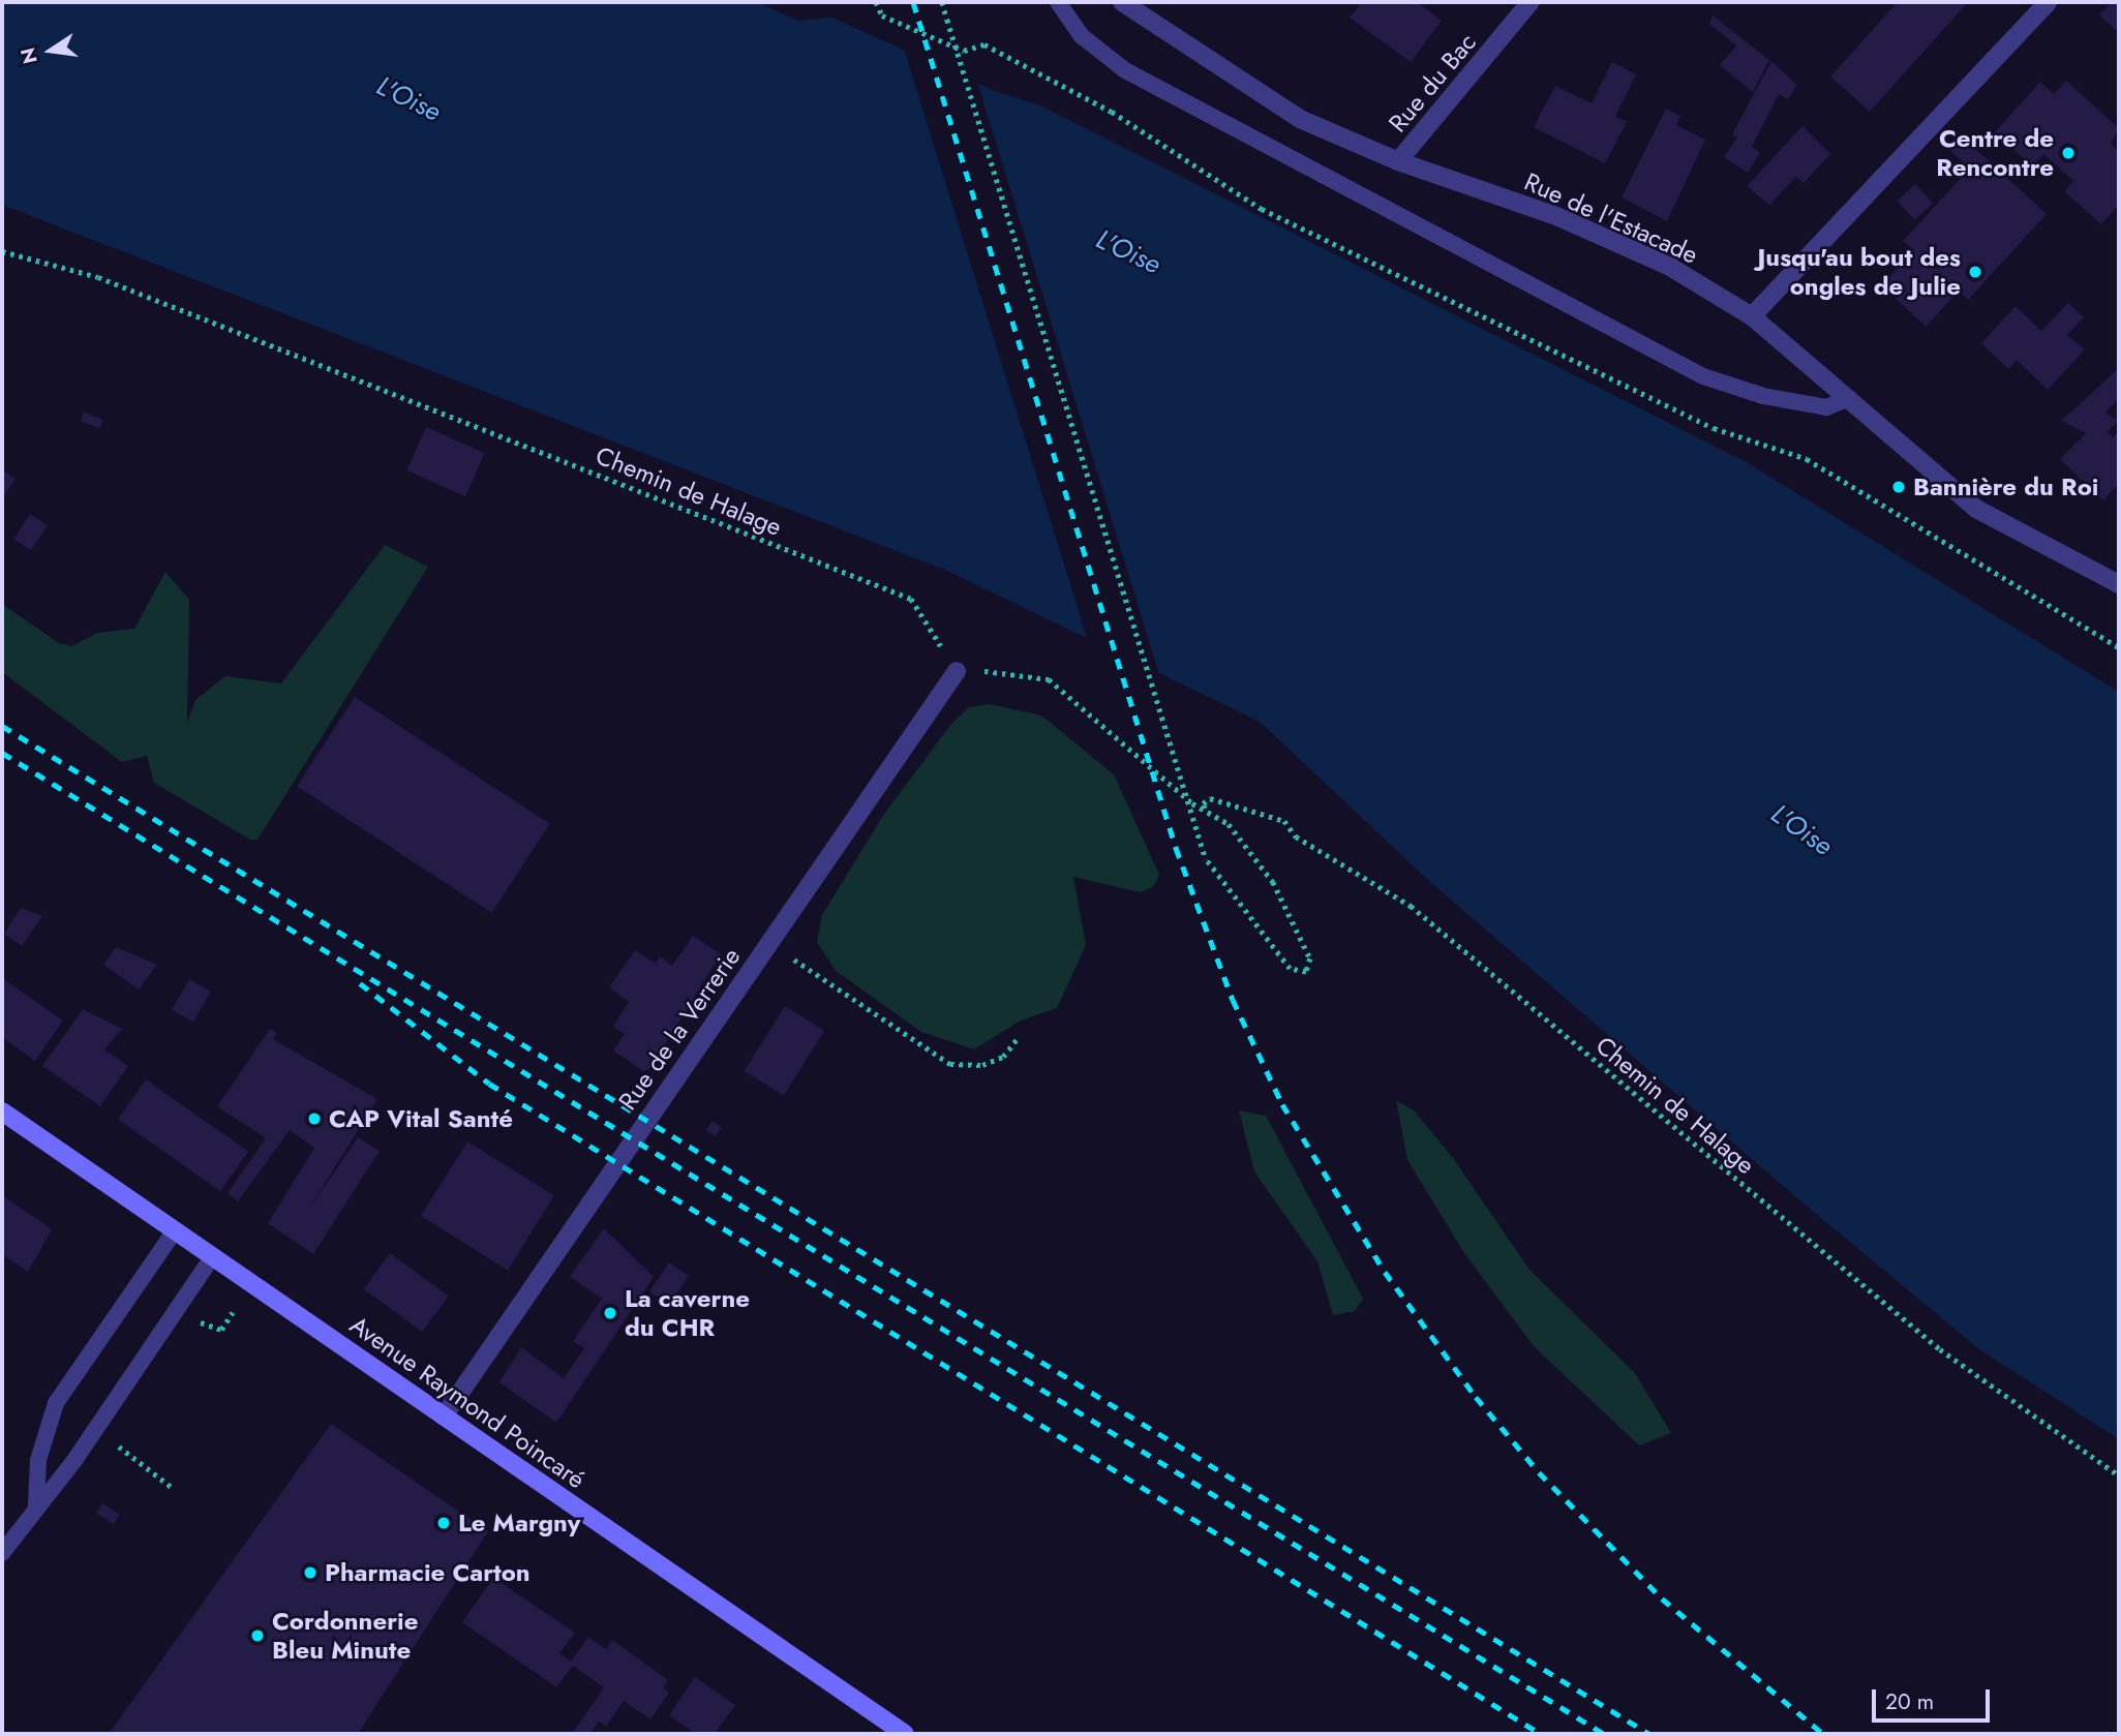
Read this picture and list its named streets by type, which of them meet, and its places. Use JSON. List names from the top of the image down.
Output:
{
  "streets": {
    "main road": ["Avenue Raymond Poincaré"],
    "street": ["Rue du Bac", "Rue de l'Estacade", "Rue de la Verrerie"],
    "path": ["Chemin de Halage"]
  },
  "crossings": [
    ["Rue du Bac", "Rue de l'Estacade"],
    ["Chemin de Halage", "Rue de la Verrerie"],
    ["Rue de la Verrerie", "Avenue Raymond Poincaré"]
  ],
  "water": ["L'Oise"],
  "places": [
    "Centre de Rencontre",
    "Jusqu'au bout des ongles de Julie",
    "Bannière du Roi",
    "CAP Vital Santé",
    "La caverne du CHR",
    "Le Margny",
    "Pharmacie Carton",
    "Cordonnerie Bleu Minute"
  ],
  "scale_bar": "20 m",
  "north": "left"
}
